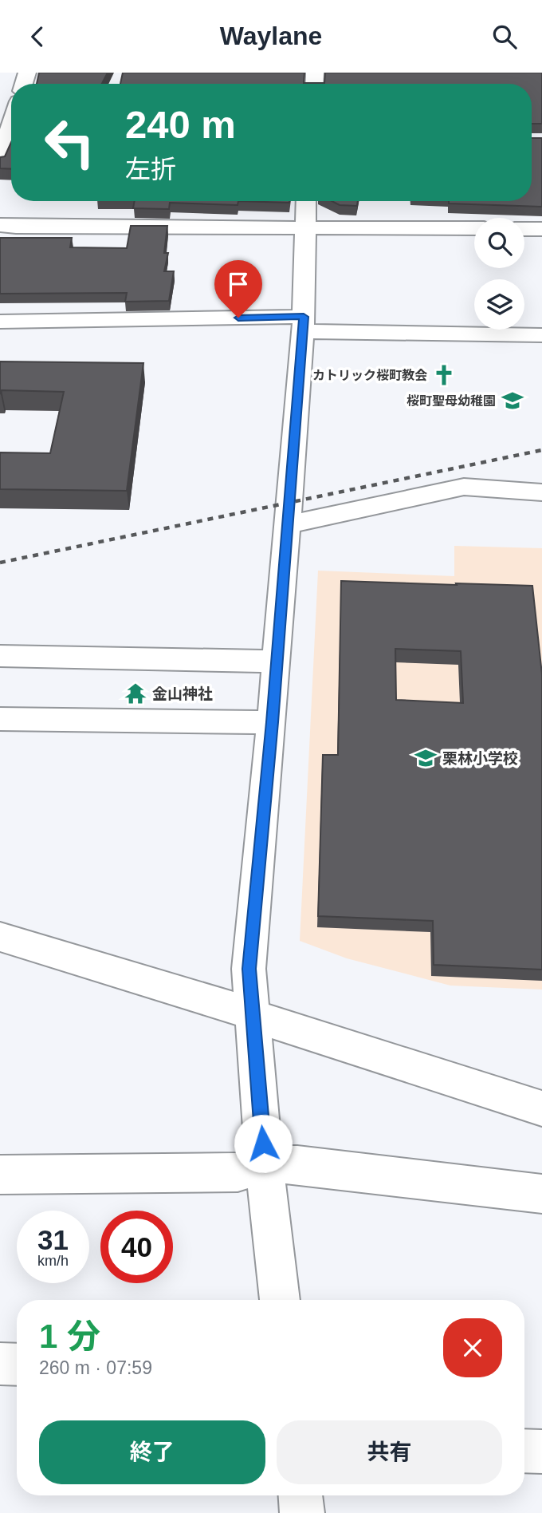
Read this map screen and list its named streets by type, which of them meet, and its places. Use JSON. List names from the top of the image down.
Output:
{
  "places": {
    "church": ["カトリック桜町教会"],
    "school or university": ["桜町聖母幼稚園", "栗林小学校"],
    "temple": ["金山神社"]
  },
  "page": {
    "header": "Waylane",
    "turn": ["240 m", "左折"],
    "speed": "31 km/h",
    "limit": "40",
    "heading": ["1 分", "260 m · 07:59"],
    "buttons": ["終了", "共有"]
  }
}
